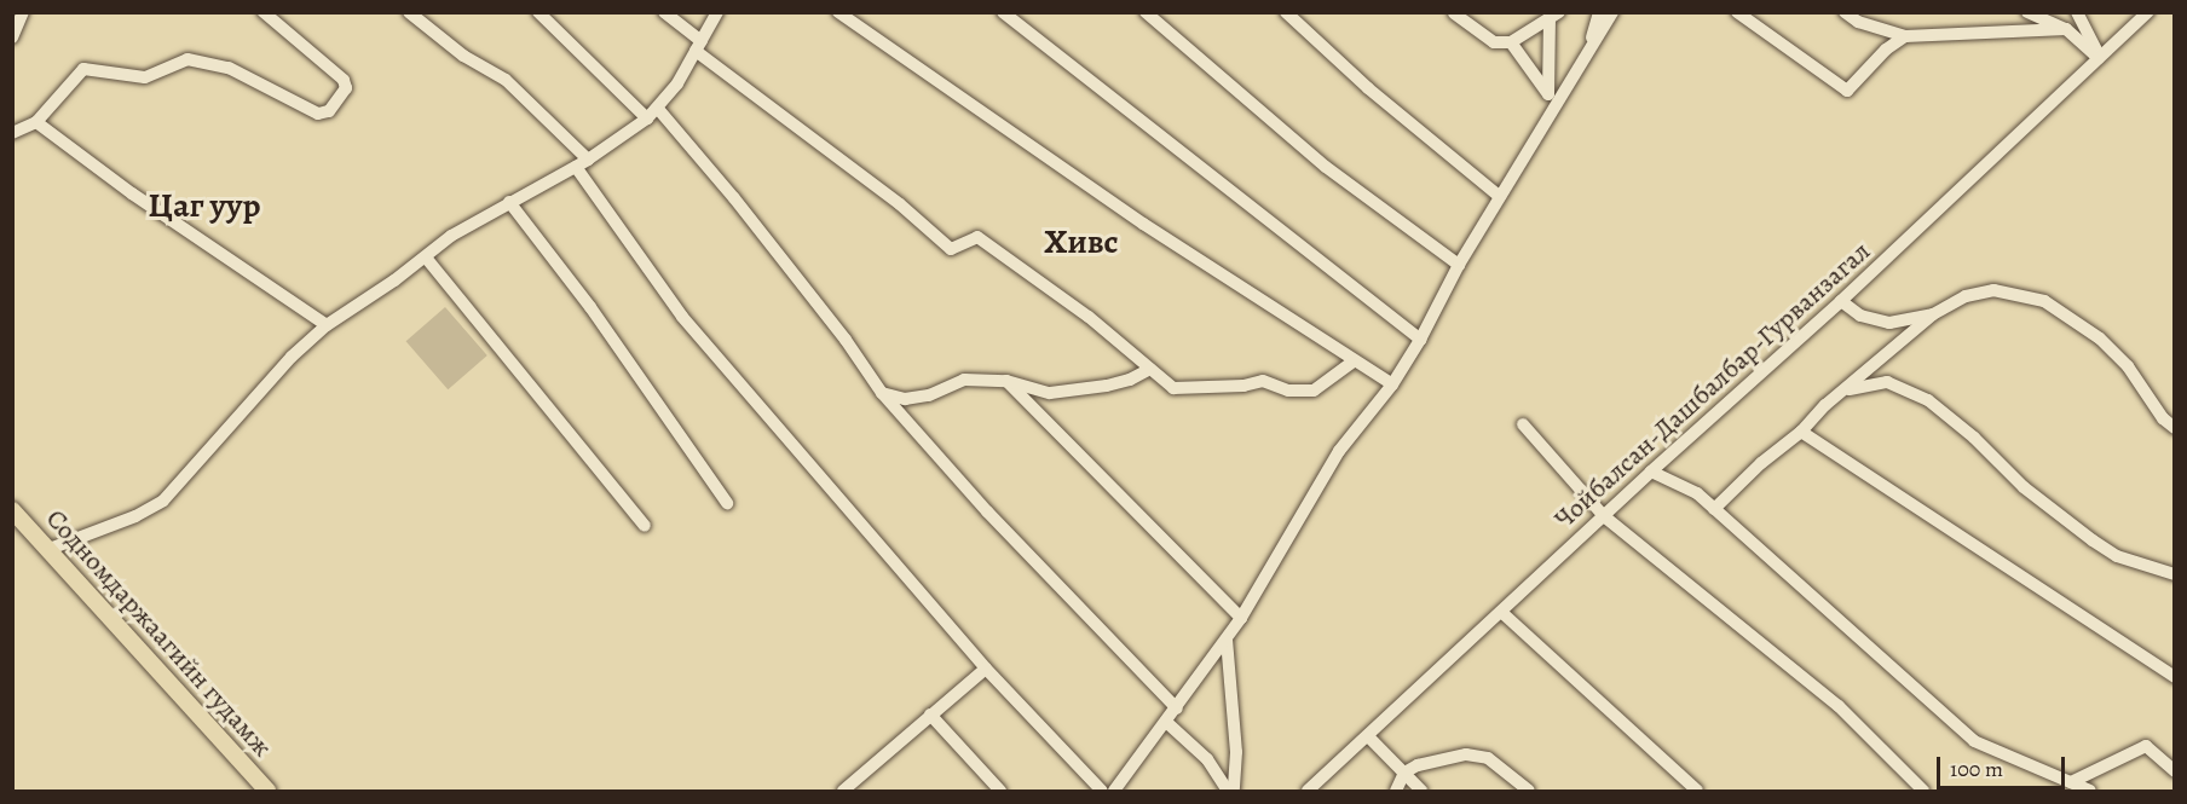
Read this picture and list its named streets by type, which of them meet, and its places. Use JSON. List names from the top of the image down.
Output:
{
  "streets": {
    "main road": ["Содномдаржаагийн гудамж"],
    "street": ["Чойбалсан-Дашбалбар-Гурванзагал"]
  },
  "districts": ["Цаг уур", "Хивс"],
  "scale_bar": "100 m"
}
